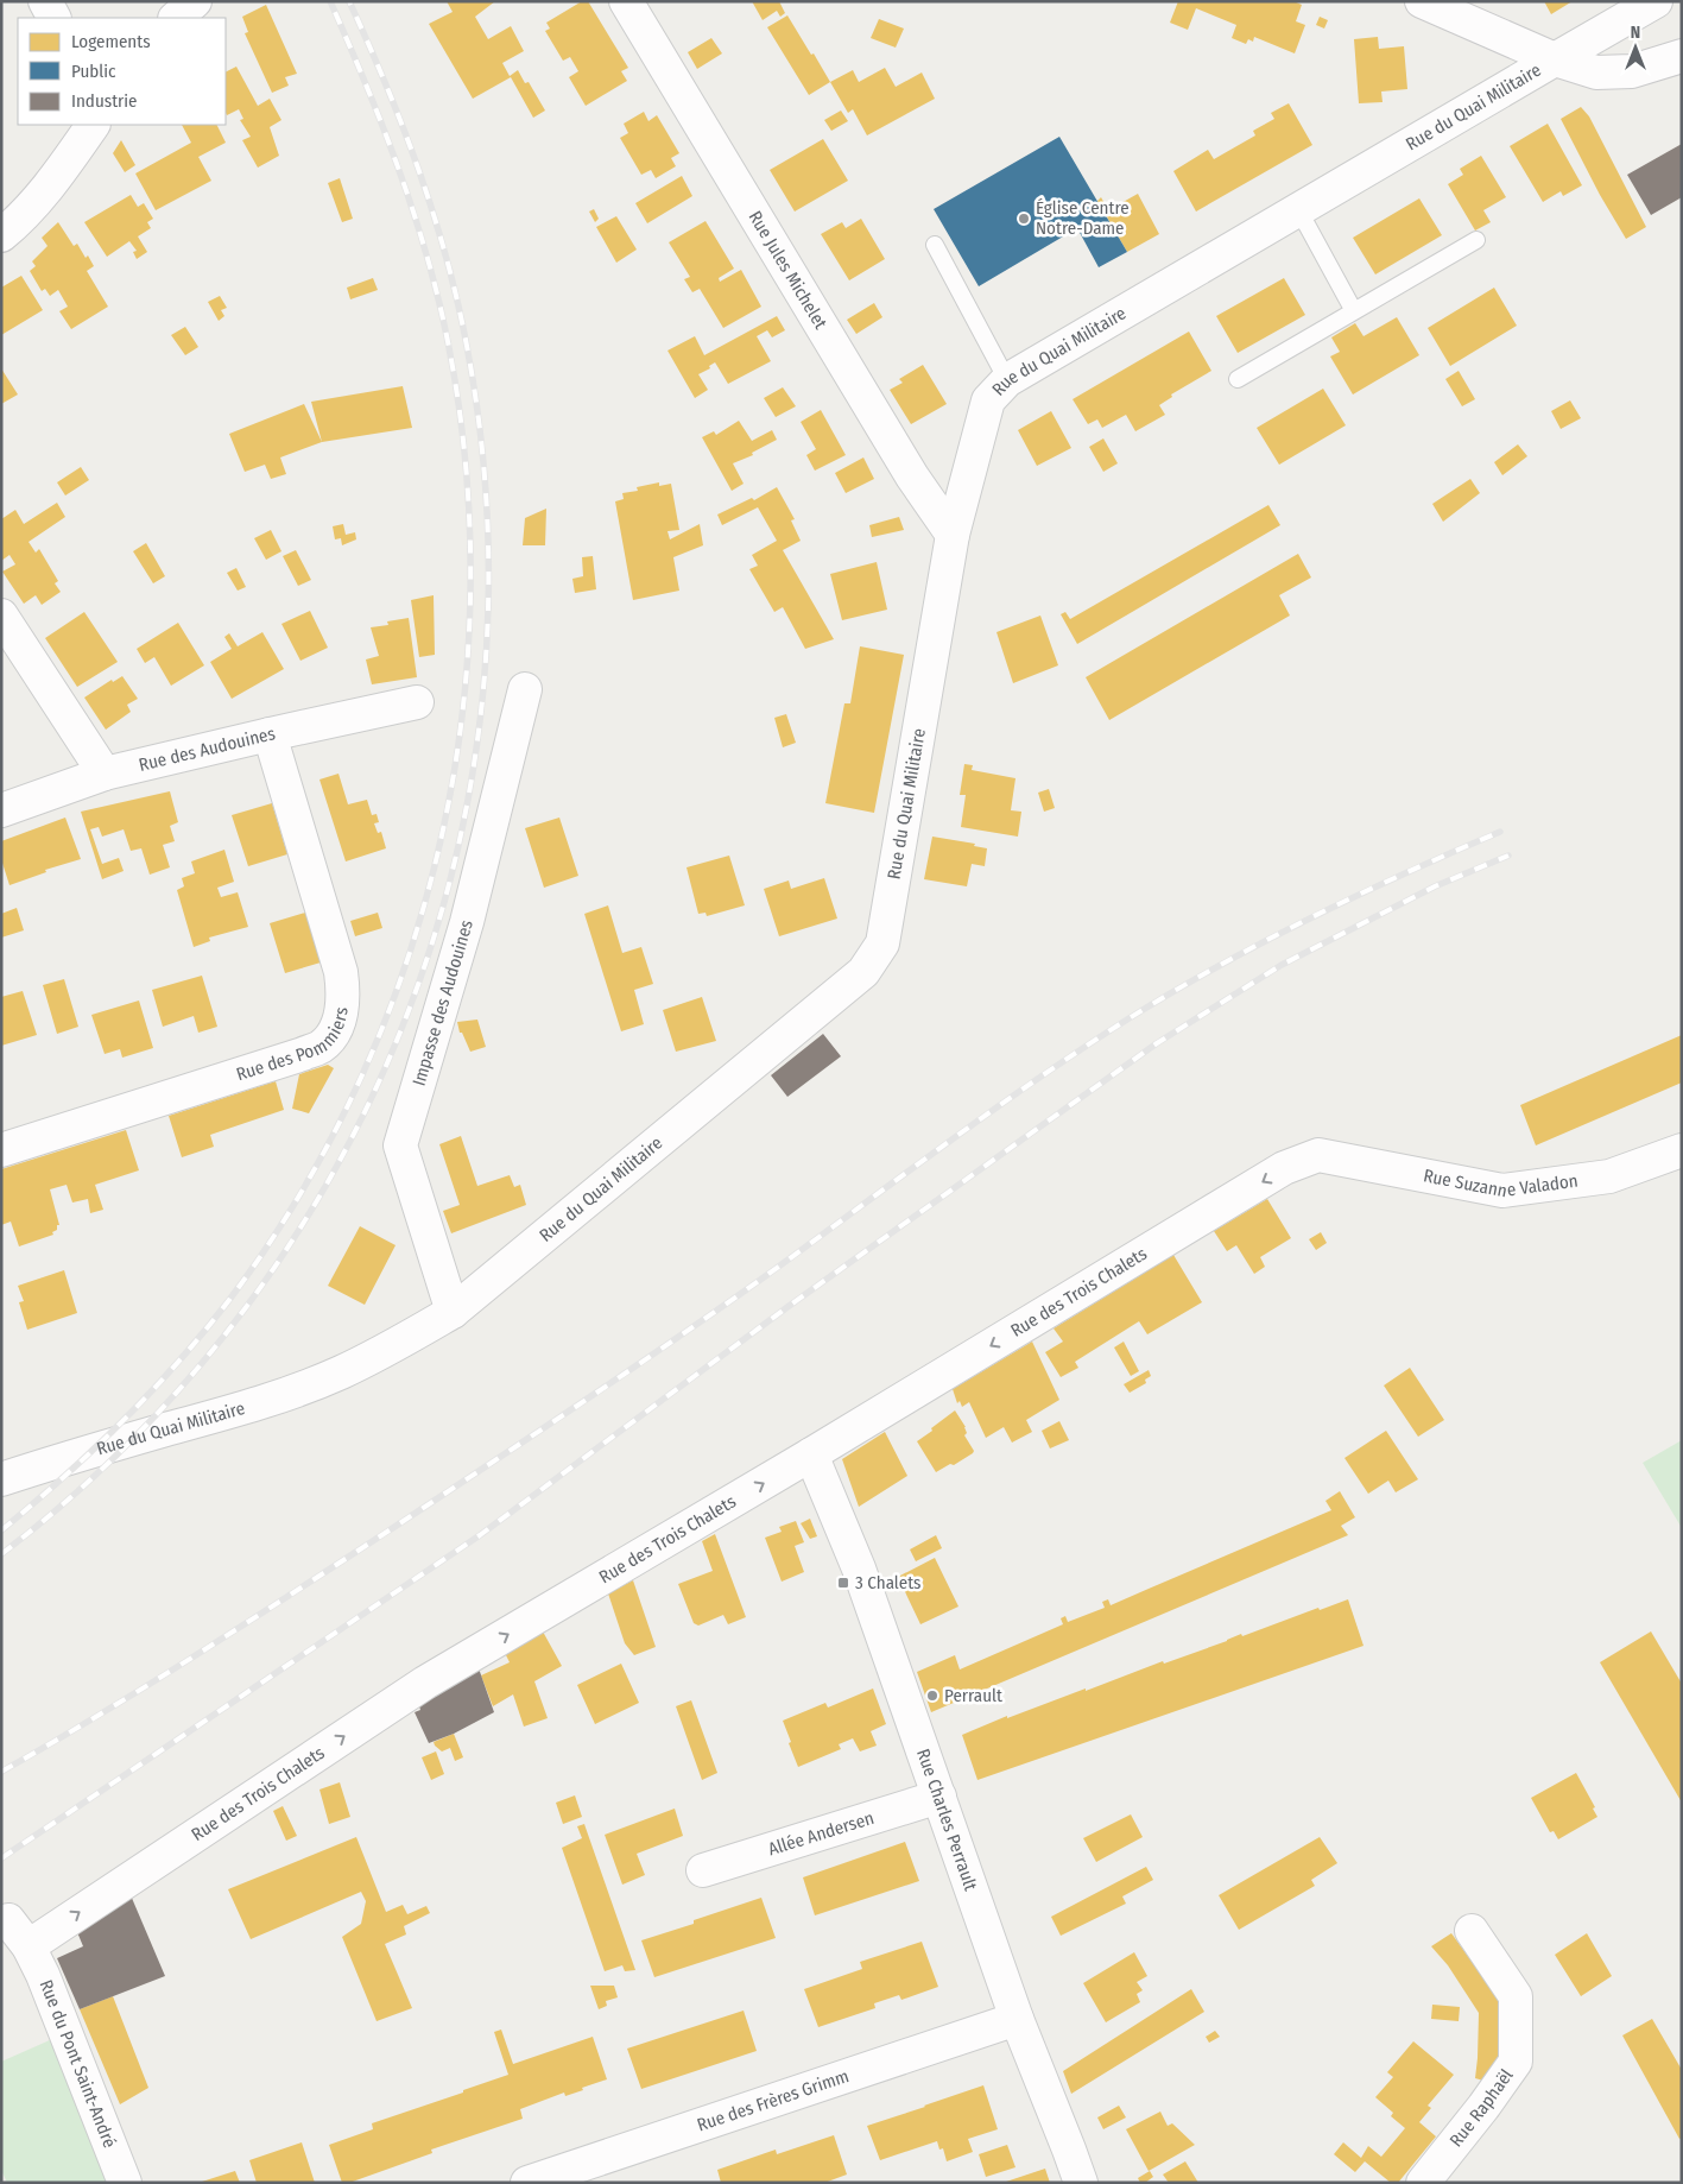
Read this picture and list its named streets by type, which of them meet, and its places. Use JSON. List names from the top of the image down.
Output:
{
  "streets": {
    "street": [
      "Rue du Quai Militaire",
      "Rue Jules Michelet",
      "Rue des Audouines",
      "Impasse des Audouines",
      "Rue des Pommiers",
      "Rue Suzanne Valadon",
      "Rue des Trois Chalets",
      "Rue Charles Perrault",
      "Allée Andersen",
      "Rue du Pont Saint-André",
      "Rue des Frères Grimm",
      "Rue Raphaël"
    ]
  },
  "crossings": [
    ["Rue du Quai Militaire", "Rue Jules Michelet"],
    ["Rue du Quai Militaire", "Impasse des Audouines"],
    ["Rue des Audouines", "Rue des Pommiers"],
    ["Rue Suzanne Valadon", "Rue des Trois Chalets"],
    ["Rue des Trois Chalets", "Rue Charles Perrault"],
    ["Rue des Trois Chalets", "Rue du Pont Saint-André"],
    ["Rue Charles Perrault", "Allée Andersen"],
    ["Rue Charles Perrault", "Rue des Frères Grimm"]
  ],
  "places": {
    "other": ["Église Centre Notre-Dame", "Perrault"],
    "transit": ["3 Chalets"]
  },
  "legend": ["Logements", "Public", "Industrie"],
  "north": "top"
}
